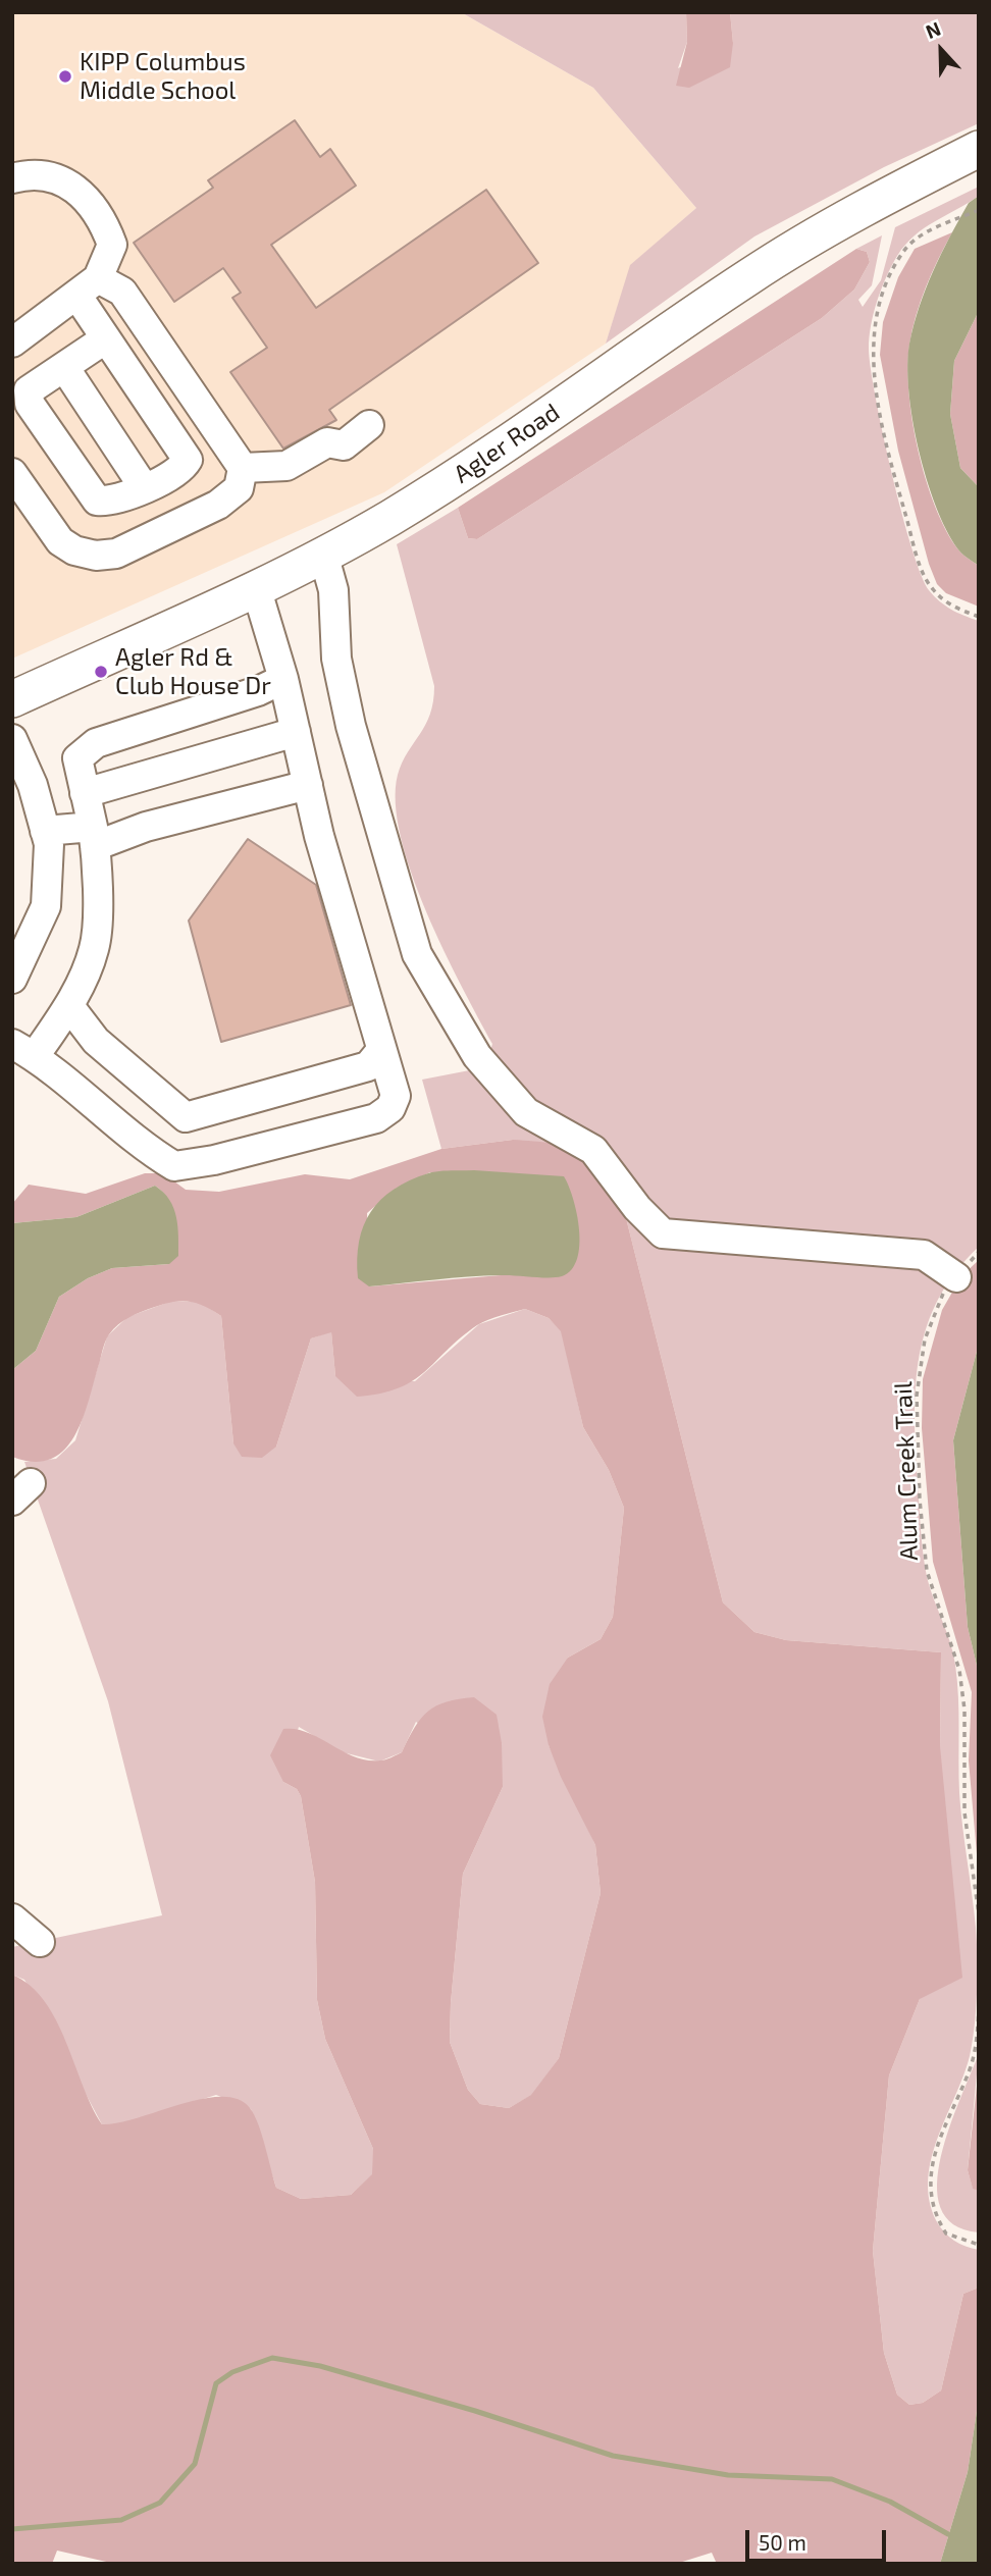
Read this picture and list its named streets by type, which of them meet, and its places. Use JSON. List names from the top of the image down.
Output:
{
  "streets": {
    "main road": ["Agler Road"],
    "path": ["Alum Creek Trail"]
  },
  "places": ["KIPP Columbus Middle School", "Agler Rd & Club House Dr"],
  "scale_bar": "50 m",
  "north": "top"
}
